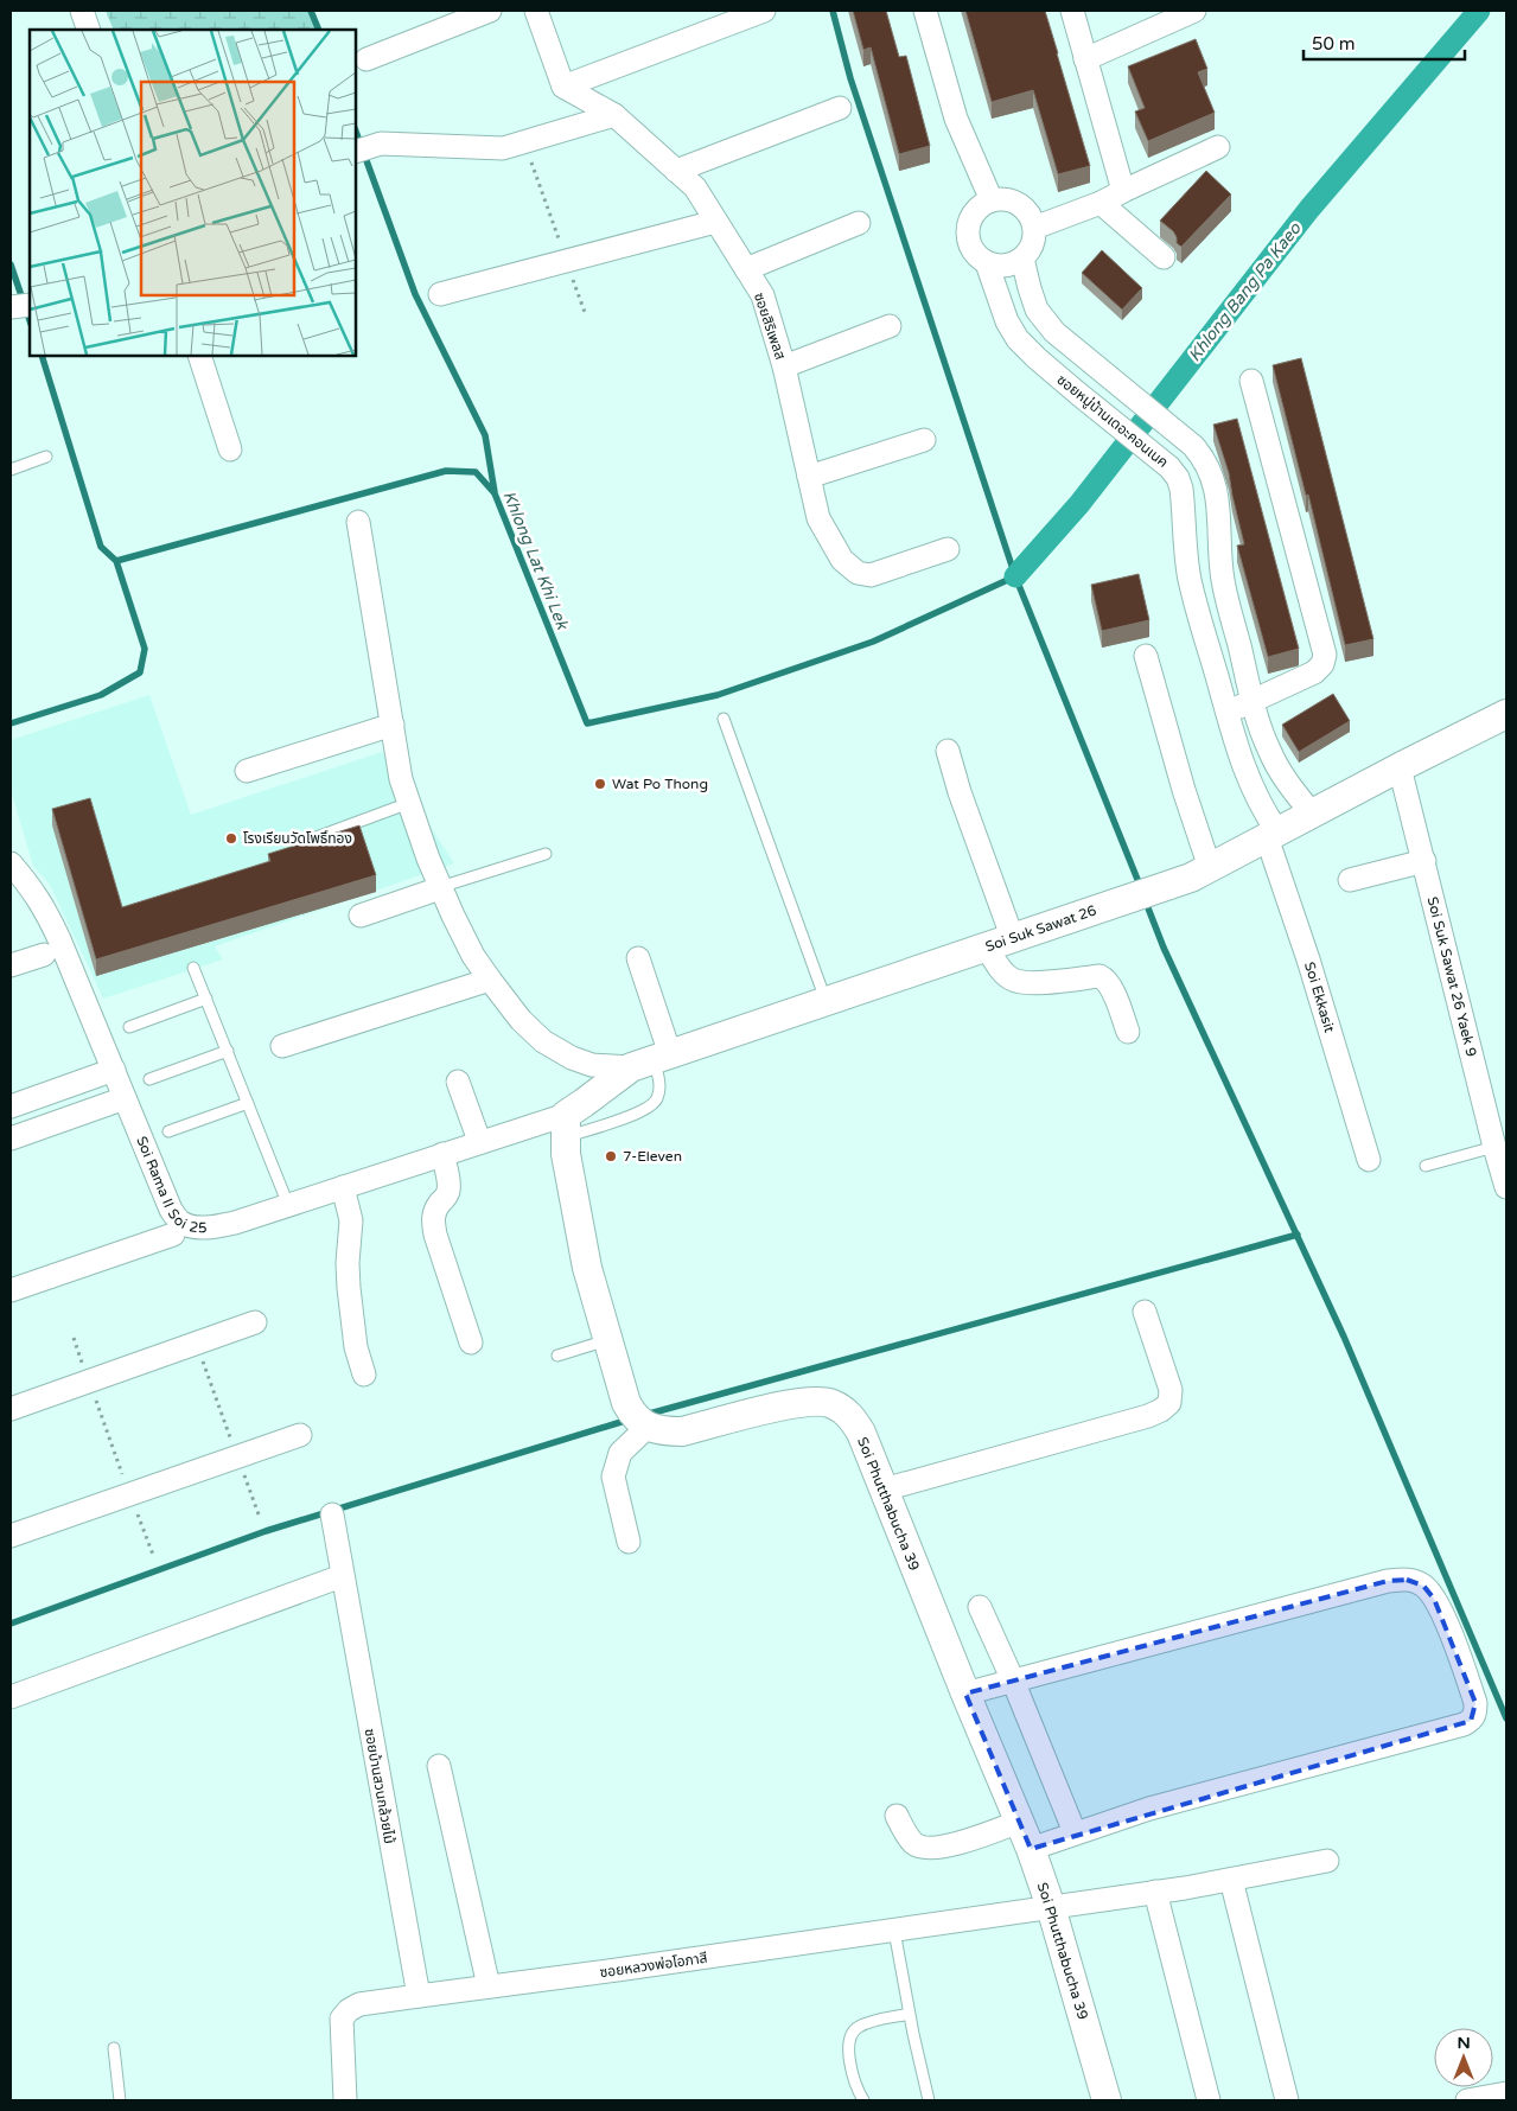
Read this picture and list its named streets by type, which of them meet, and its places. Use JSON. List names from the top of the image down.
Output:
{
  "streets": {
    "street": [
      "ซอยสิริเพลส",
      "ซอยหมู่บ้านเดอะคอนเนค",
      "Soi Suk Sawat 26",
      "Soi Suk Sawat 26 Yaek 9",
      "Soi Ekkasit",
      "Soi Rama II Soi 25",
      "Soi Phutthabucha 39",
      "ซอยบ้านสวนกล้วยไม้",
      "ซอยหลวงพ่อโอภาสี"
    ]
  },
  "crossings": [
    ["ซอยหมู่บ้านเดอะคอนเนค", "Soi Suk Sawat 26"],
    ["ซอยหมู่บ้านเดอะคอนเนค", "Soi Ekkasit"],
    ["Soi Suk Sawat 26", "Soi Suk Sawat 26 Yaek 9"],
    ["Soi Suk Sawat 26", "Soi Ekkasit"],
    ["Soi Suk Sawat 26", "Soi Rama II Soi 25"],
    ["Soi Phutthabucha 39", "ซอยหลวงพ่อโอภาสี"],
    ["ซอยบ้านสวนกล้วยไม้", "ซอยหลวงพ่อโอภาสี"]
  ],
  "water": ["Khlong Bang Pa Kaeo", "Khlong Lat Khi Lek"],
  "places": ["Wat Po Thong", "โรงเรียนวัดโพธิ์ทอง", "7-Eleven"],
  "scale_bar": "50 m",
  "north": "top"
}
